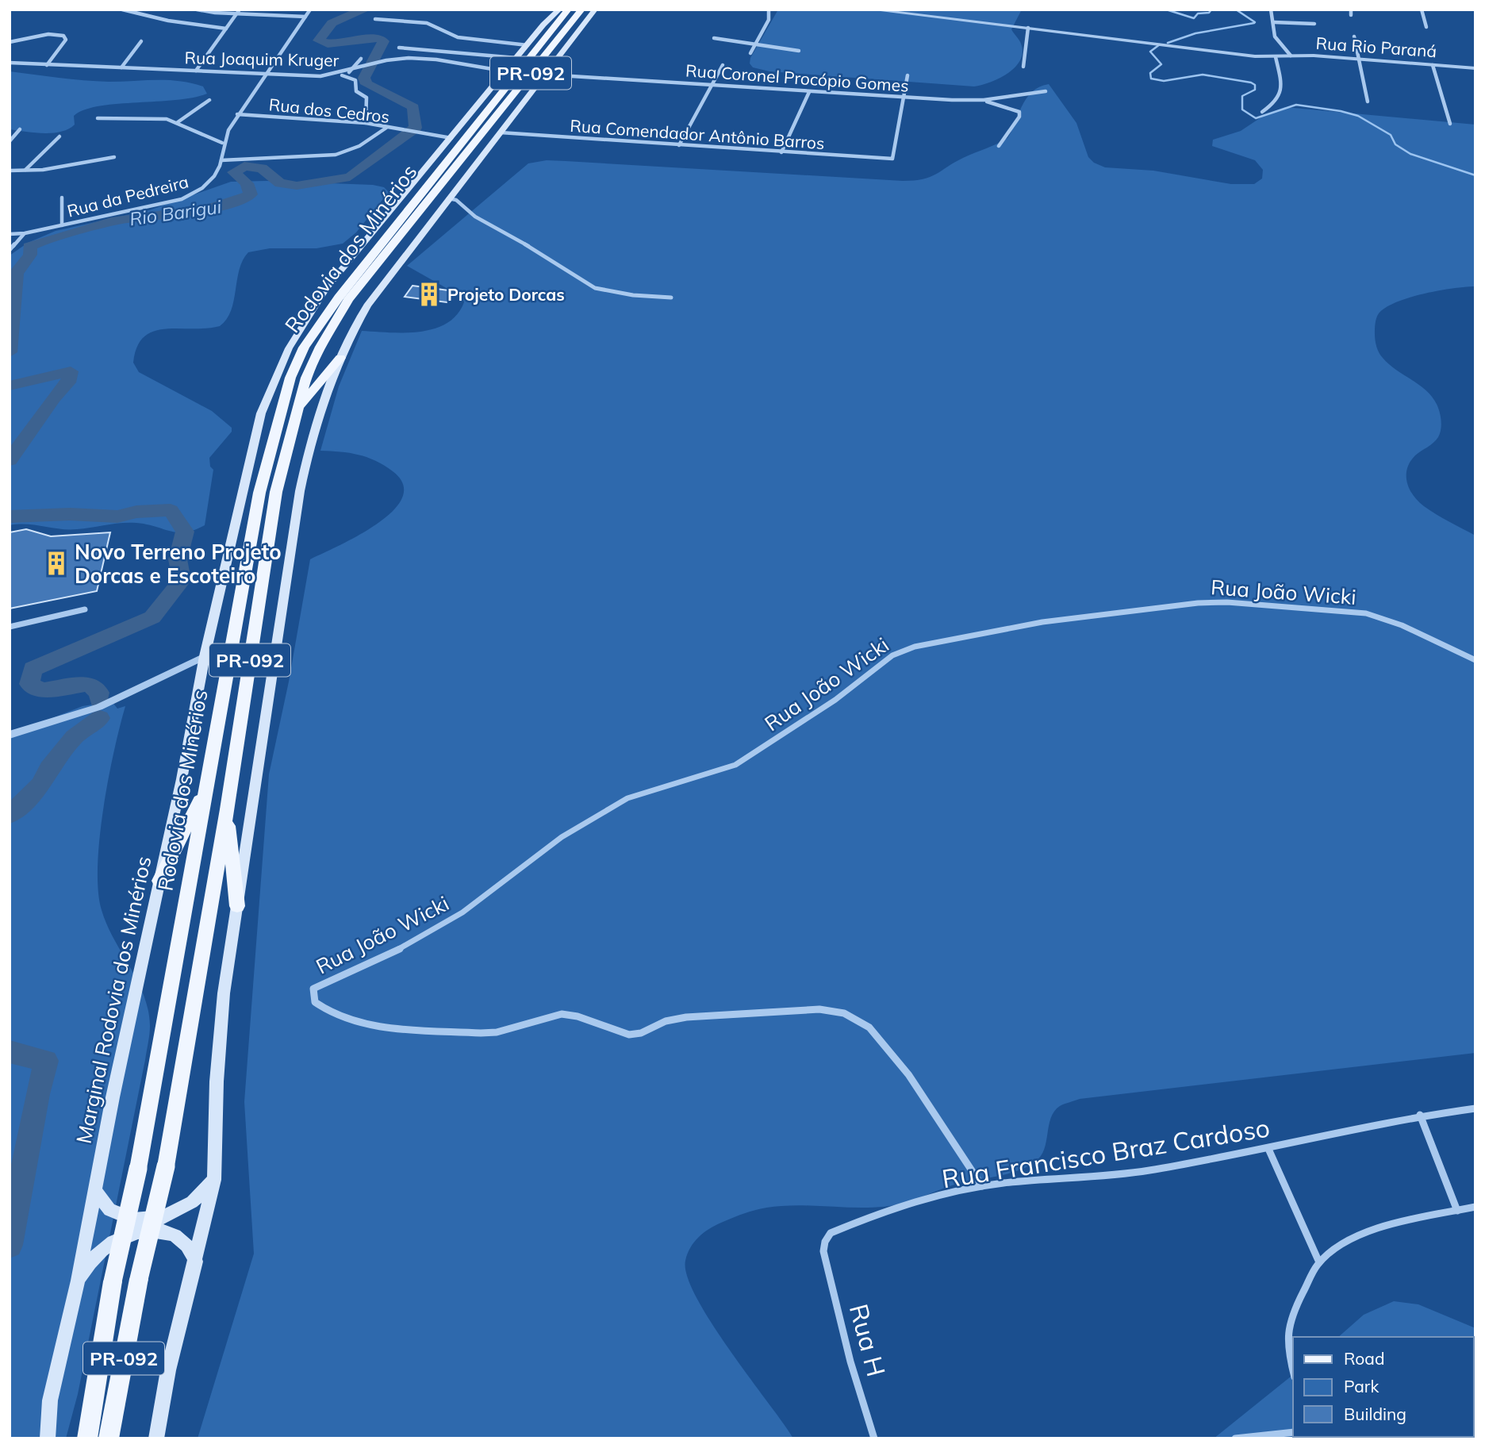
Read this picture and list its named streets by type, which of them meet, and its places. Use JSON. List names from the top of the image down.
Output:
{
  "streets": {
    "main road": ["PR-092", "Rodovia dos Minérios", "Marginal Rodovia dos Minérios"],
    "street": [
      "Rua Rio Paraná",
      "Rua Joaquim Kruger",
      "Rua Coronel Procópio Gomes",
      "Rua dos Cedros",
      "Rua Comendador Antônio Barros",
      "Rua da Pedreira",
      "Rua João Wicki",
      "Rua Francisco Braz Cardoso",
      "Rua H"
    ]
  },
  "crossings": [
    ["Rua Joaquim Kruger", "Marginal Rodovia dos Minérios"],
    ["Rua Coronel Procópio Gomes", "Rua Comendador Antônio Barros"],
    ["Rua dos Cedros", "Marginal Rodovia dos Minérios"],
    ["Rua João Wicki", "Rua Francisco Braz Cardoso"],
    ["Rua Francisco Braz Cardoso", "Rua H"]
  ],
  "water": ["Rio Barigui"],
  "places": {
    "building": ["Projeto Dorcas", "Novo Terreno Projeto Dorcas e Escoteiro"]
  },
  "legend": ["Road", "Park", "Building"]
}
